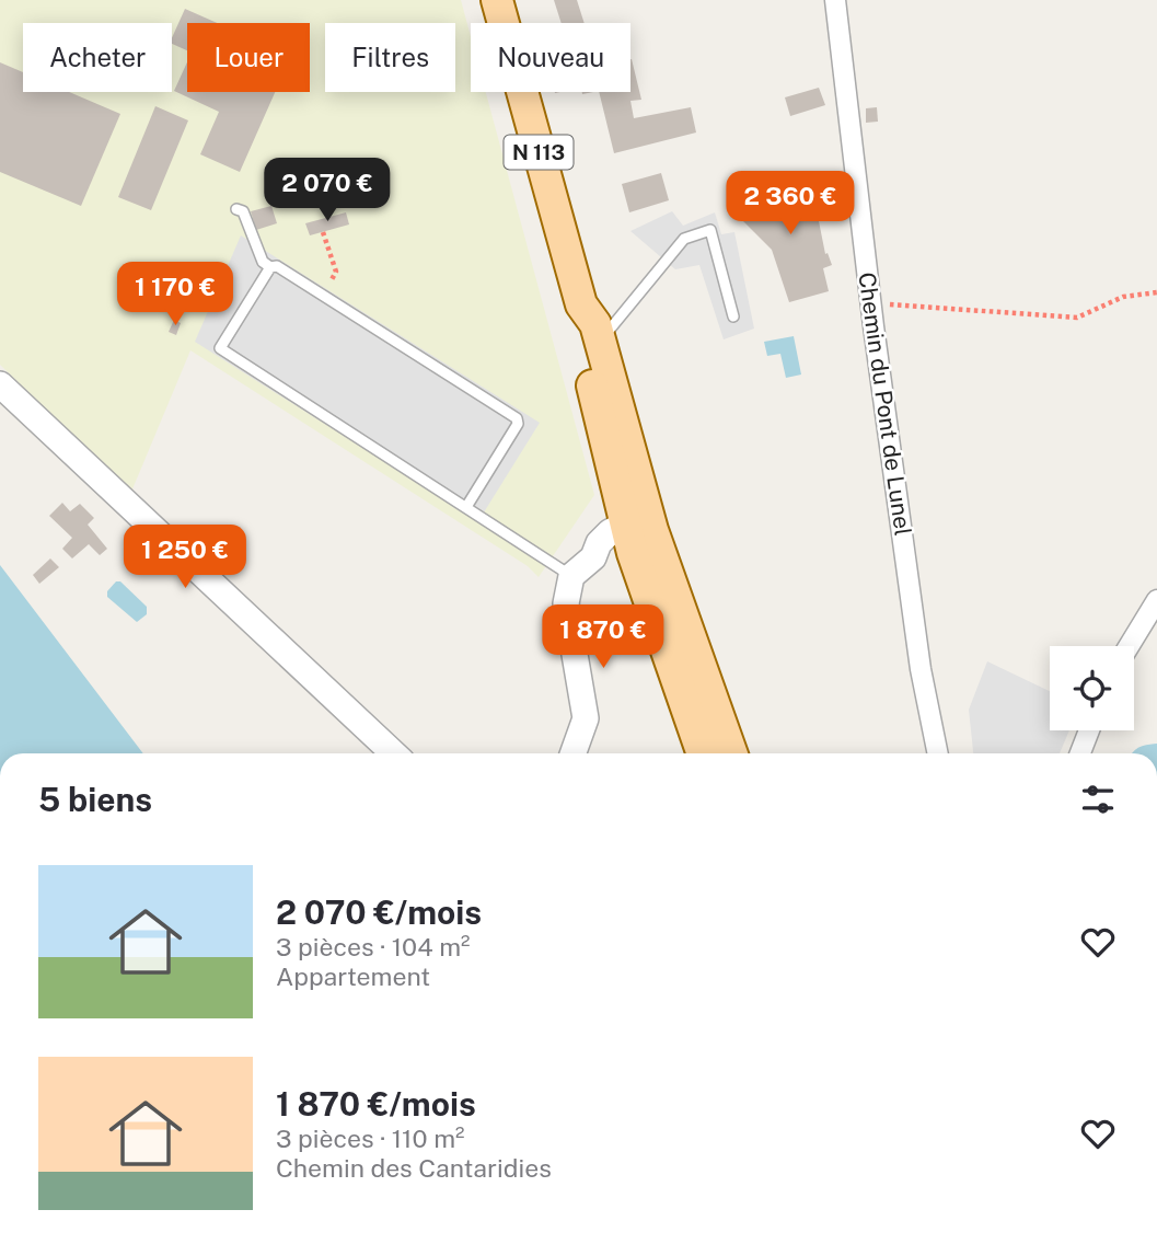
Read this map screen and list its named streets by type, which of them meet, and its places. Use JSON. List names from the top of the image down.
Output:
{
  "streets": {
    "main road": ["N 113"],
    "street": ["Chemin du Pont de Lunel"]
  },
  "page": {
    "chip": [
      "Acheter",
      "Louer",
      "Filtres",
      "Nouveau"
    ],
    "price": [
      "2 070 €",
      "2 360 €",
      "1 170 €",
      "1 250 €",
      "1 870 €"
    ],
    "heading": "5 biens",
    "list": [
      {
        "name": "2 070 €/mois",
        "note": "3 pièces · 104 m² · Appartement"
      },
      {
        "name": "1 870 €/mois",
        "note": "3 pièces · 110 m² · Chemin des Cantaridies"
      }
    ]
  }
}
